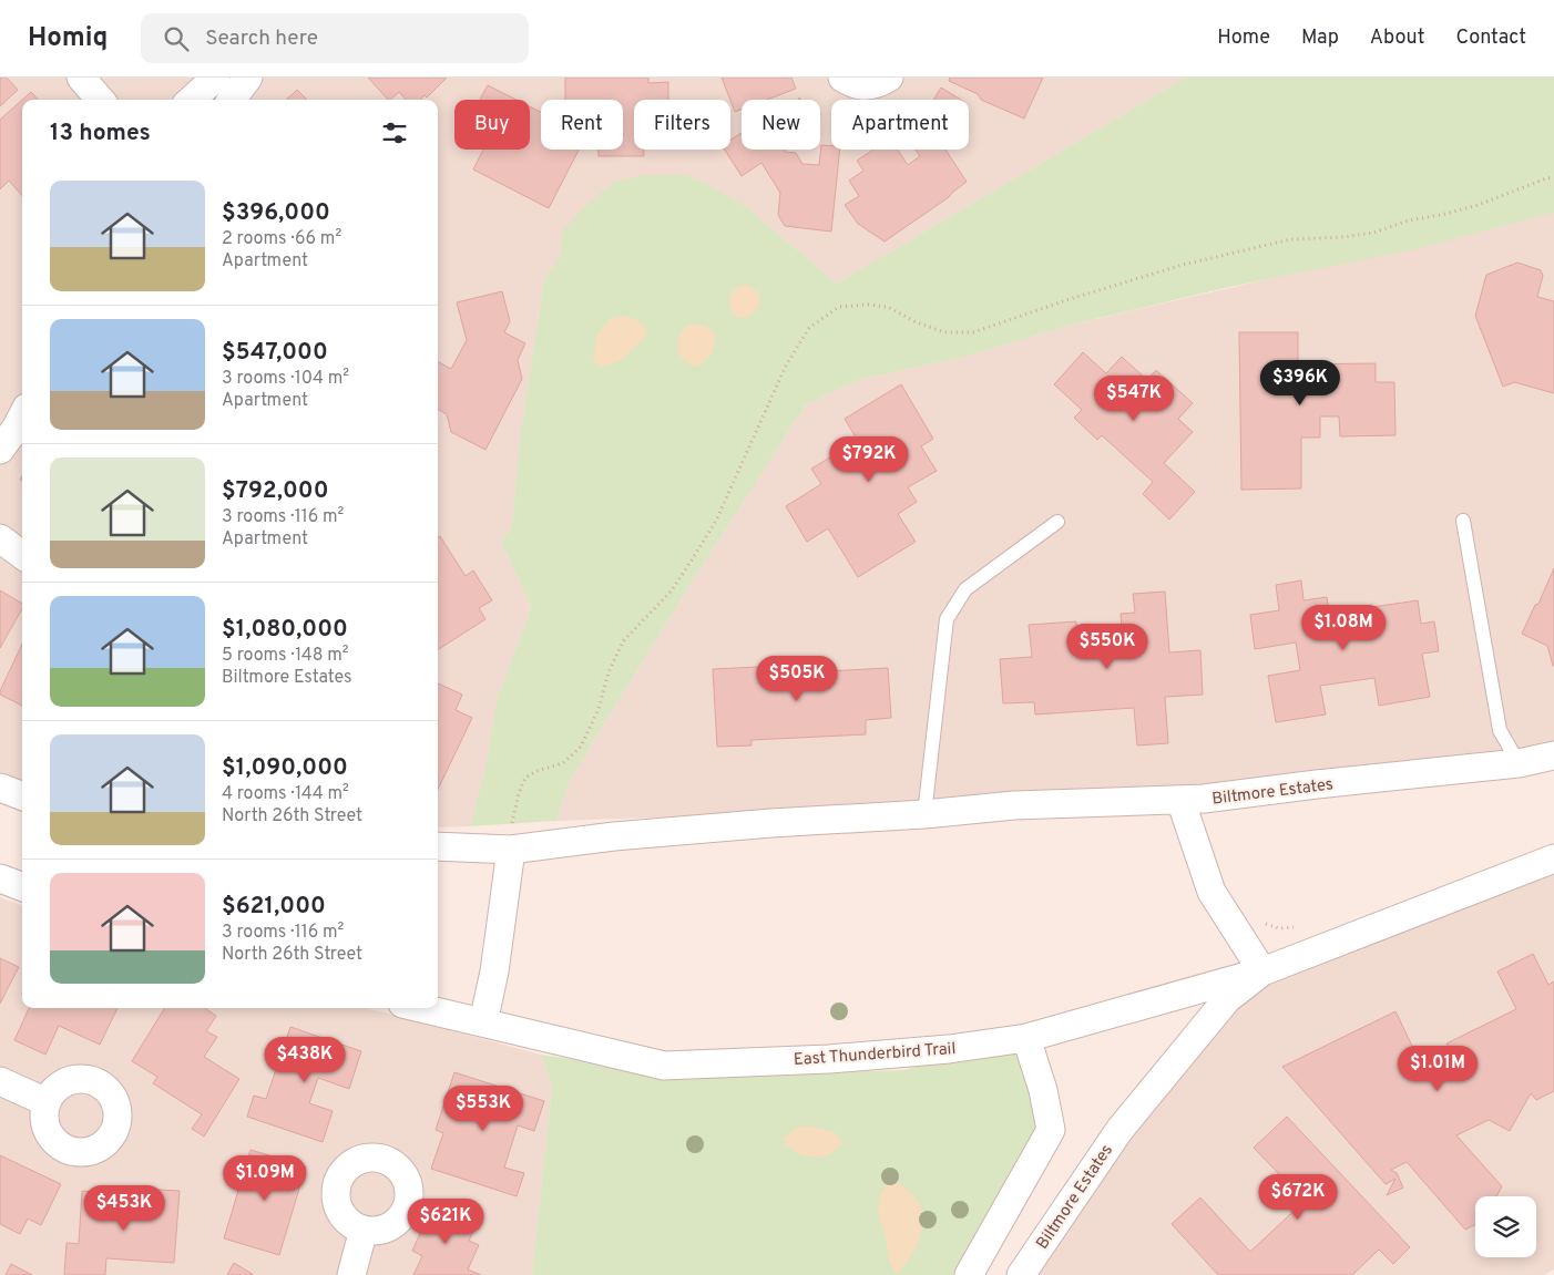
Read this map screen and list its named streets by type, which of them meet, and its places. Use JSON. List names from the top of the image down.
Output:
{
  "streets": {
    "street": ["Biltmore Estates", "East Thunderbird Trail"]
  },
  "crossings": [
    ["Biltmore Estates", "East Thunderbird Trail"]
  ],
  "page": {
    "header": "Homiq",
    "search": "Search here",
    "nav": [
      "Home",
      "Map",
      "About",
      "Contact"
    ],
    "chip": [
      "Buy",
      "Rent",
      "Filters",
      "New",
      "Apartment"
    ],
    "heading": "13 homes",
    "list": [
      {
        "name": "$396,000",
        "note": "2 rooms · 66 m² · Apartment"
      },
      {
        "name": "$547,000",
        "note": "3 rooms · 104 m² · Apartment"
      },
      {
        "name": "$792,000",
        "note": "3 rooms · 116 m² · Apartment"
      },
      {
        "name": "$1,080,000",
        "note": "5 rooms · 148 m² · Biltmore Estates"
      },
      {
        "name": "$1,090,000",
        "note": "4 rooms · 144 m² · North 26th Street"
      },
      {
        "name": "$621,000",
        "note": "3 rooms · 116 m² · North 26th Street"
      }
    ],
    "price": [
      "$396K",
      "$547K",
      "$792K",
      "$1.08M",
      "$550K",
      "$505K",
      "$438K",
      "$1.01M",
      "$553K",
      "$1.09M",
      "$672K",
      "$453K",
      "$621K"
    ]
  }
}
